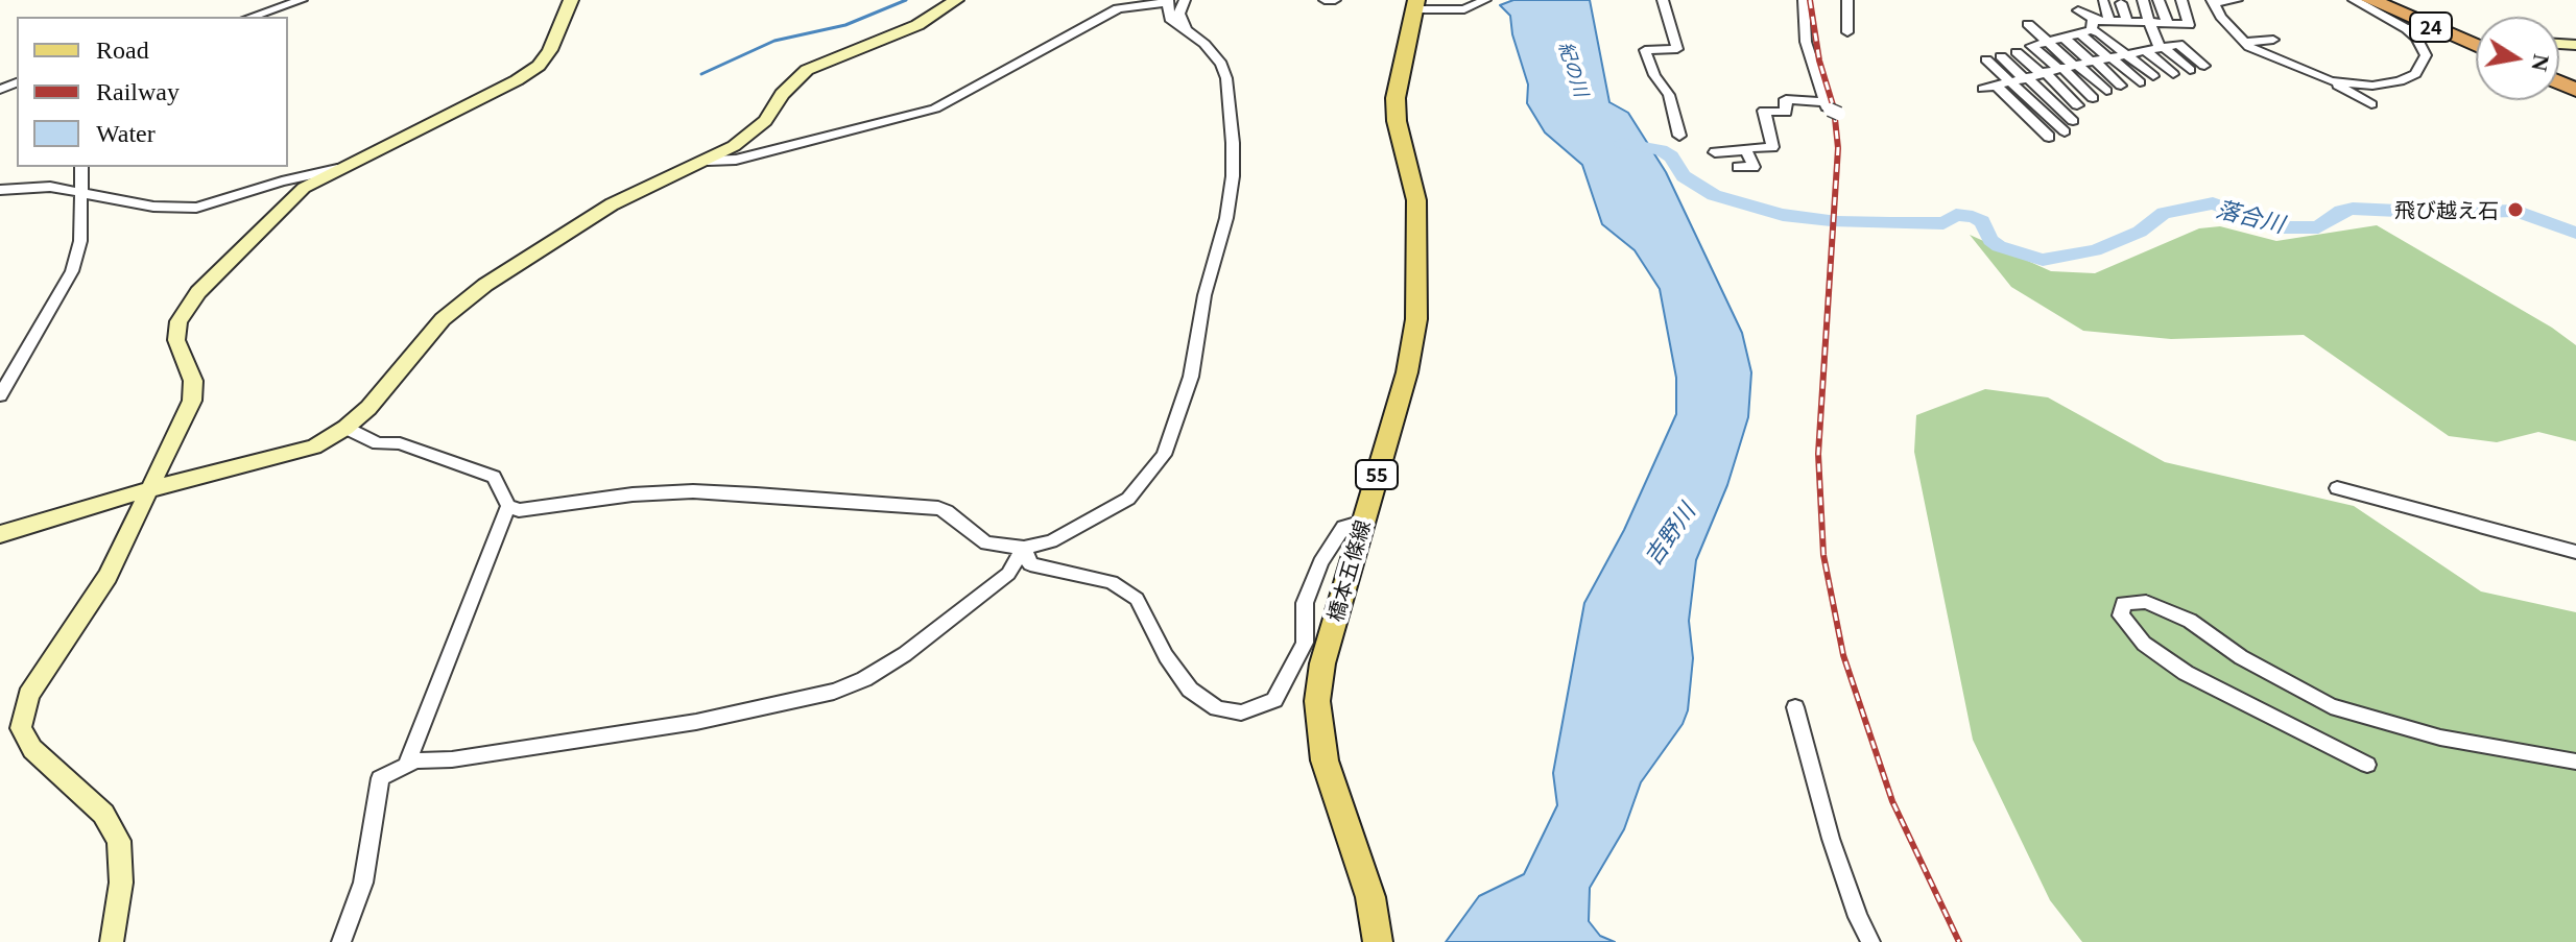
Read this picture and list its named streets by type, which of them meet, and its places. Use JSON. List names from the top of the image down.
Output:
{
  "streets": {
    "highway": ["24"],
    "main road": ["55", "橋本五條線"]
  },
  "water": ["紀の川", "落合川", "吉野川"],
  "places": ["飛び越え石"],
  "legend": ["Road", "Railway", "Water"],
  "north": "right"
}
